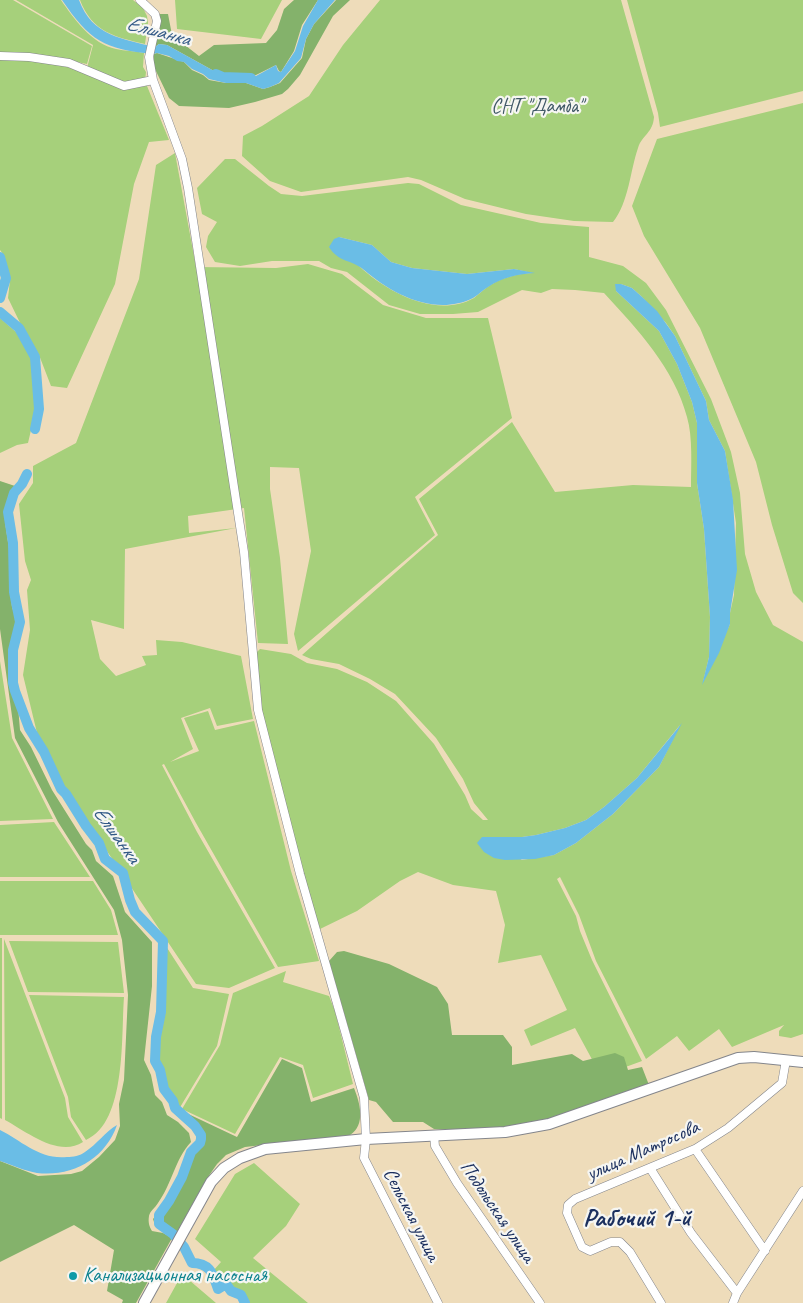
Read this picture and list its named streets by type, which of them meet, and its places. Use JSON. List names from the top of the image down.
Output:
{
  "streets": {
    "street": ["улица Матросова", "Подольская улица", "Сельская улица"]
  },
  "districts": ["Рабочий 1‑й"],
  "water": ["Елшанка"],
  "parks": ["СНТ \"Дамба\""],
  "places": ["Канализационная насосная"]
}
